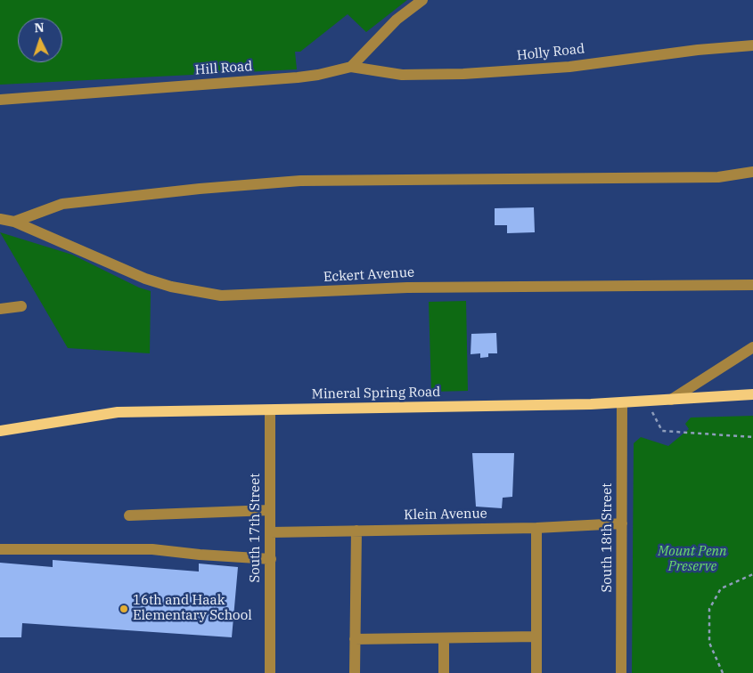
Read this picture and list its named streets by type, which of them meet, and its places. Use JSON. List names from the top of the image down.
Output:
{
  "streets": {
    "main road": ["Mineral Spring Road"],
    "street": [
      "Holly Road",
      "Hill Road",
      "Eckert Avenue",
      "Klein Avenue",
      "South 17th Street",
      "South 18th Street"
    ]
  },
  "crossings": [
    ["Holly Road", "Hill Road"],
    ["Mineral Spring Road", "South 17th Street"],
    ["Mineral Spring Road", "South 18th Street"],
    ["Klein Avenue", "South 17th Street"],
    ["Klein Avenue", "South 18th Street"]
  ],
  "parks": ["Mount Penn Preserve"],
  "places": ["16th and Haak Elementary School"],
  "north": "top"
}
